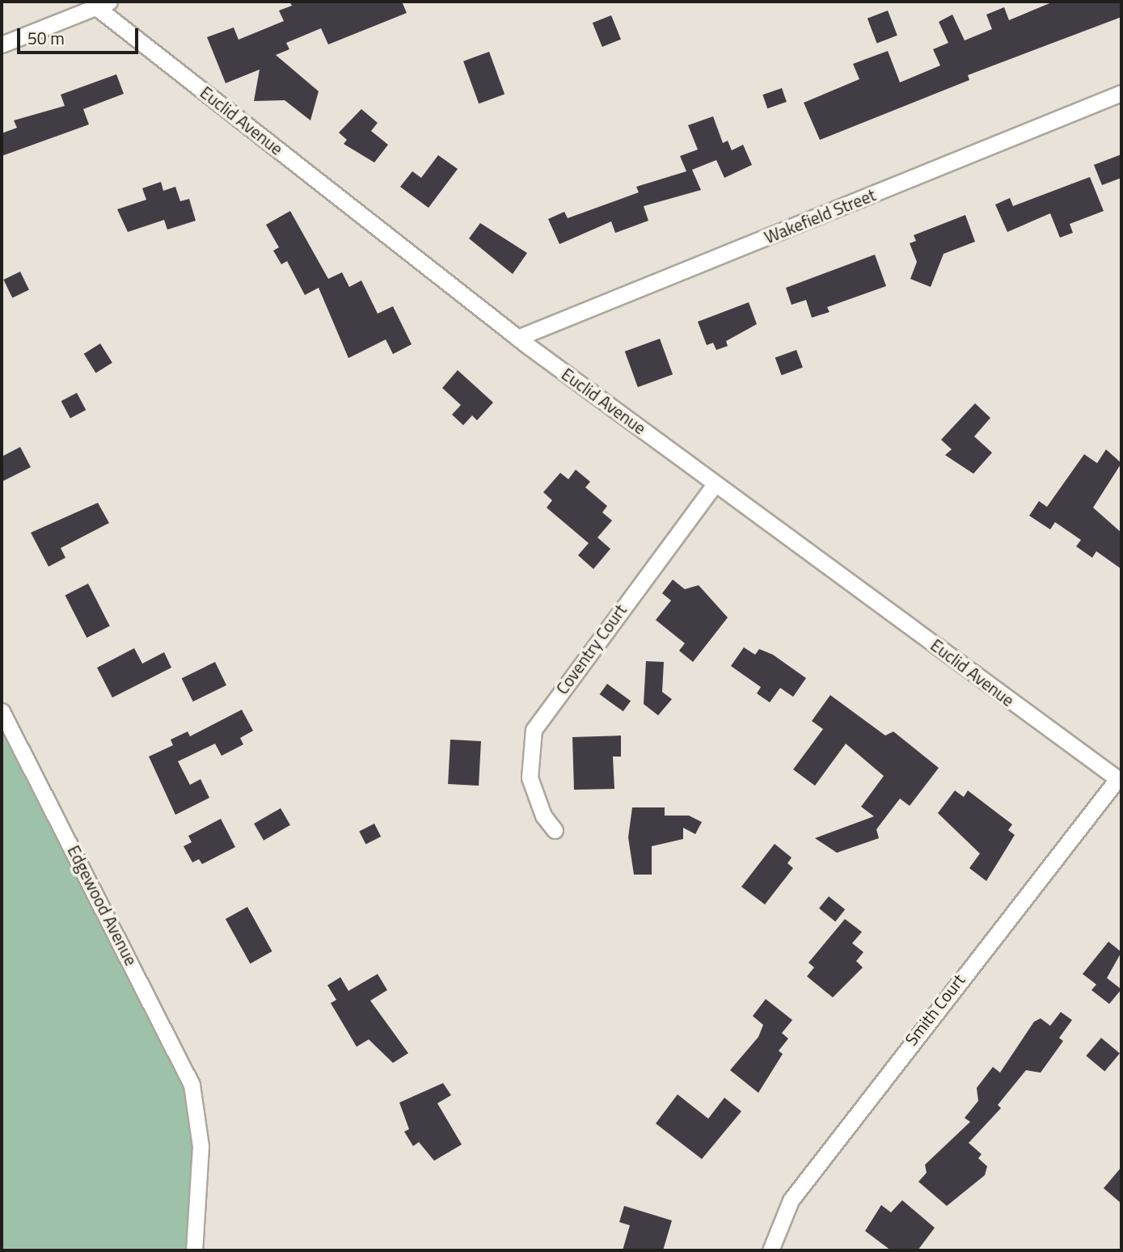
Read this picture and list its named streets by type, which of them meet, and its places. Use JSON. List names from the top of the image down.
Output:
{
  "streets": {
    "street": [
      "Euclid Avenue",
      "Wakefield Street",
      "Coventry Court",
      "Edgewood Avenue",
      "Smith Court"
    ]
  },
  "crossings": [
    ["Euclid Avenue", "Wakefield Street"],
    ["Euclid Avenue", "Coventry Court"],
    ["Euclid Avenue", "Smith Court"]
  ],
  "scale_bar": "50 m"
}
